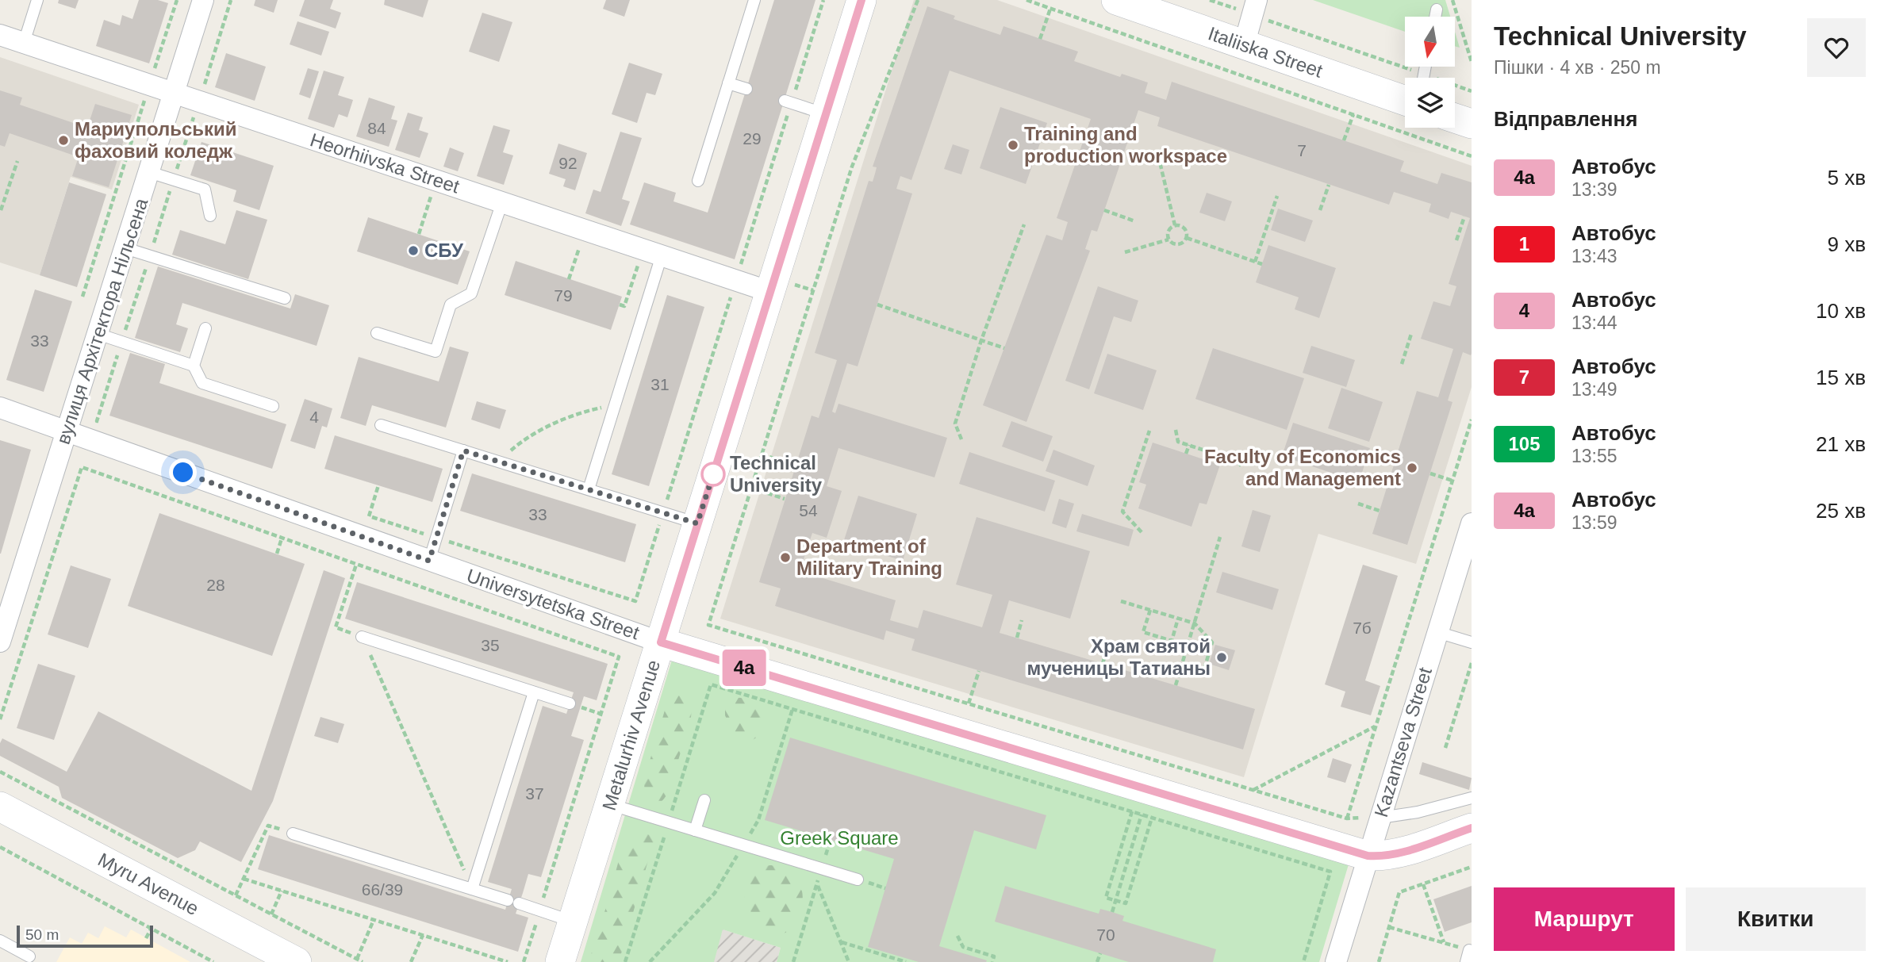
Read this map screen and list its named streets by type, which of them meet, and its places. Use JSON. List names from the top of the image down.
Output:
{
  "streets": {
    "main road": [
      "Italiiska Street",
      "Universytetska Street",
      "Metalurhiv Avenue",
      "Myru Avenue"
    ],
    "street": ["Heorhiivska Street", "вулиця Архітектора Нільсена", "Kazantseva Street"]
  },
  "crossings": [
    ["Heorhiivska Street", "вулиця Архітектора Нільсена"],
    ["Heorhiivska Street", "Metalurhiv Avenue"],
    ["вулиця Архітектора Нільсена", "Universytetska Street"],
    ["Universytetska Street", "Metalurhiv Avenue"],
    ["Universytetska Street", "Kazantseva Street"]
  ],
  "parks": ["Greek Square"],
  "places": [
    "Мариупольський фаховий коледж",
    "Training and production workspace",
    "СБУ",
    "Faculty of Economics and Management",
    "Technical University",
    "Department of Military Training",
    "Храм святой мученицы Татианы"
  ],
  "lines": ["bus line 4а"],
  "house_numbers": [
    "84",
    "29",
    "7",
    "92",
    "79",
    "33",
    "31",
    "4",
    "54",
    "33",
    "28",
    "7б",
    "35",
    "37",
    "66/39",
    "70"
  ],
  "scale_bar": "50 m",
  "north": "bottom",
  "page": {
    "on_map": "4а",
    "heading": [
      ["Technical University", "Пішки · 4 хв · 250 m"],
      "Відправлення"
    ],
    "list": [
      {
        "mark": "4а",
        "name": "Автобус",
        "note": "13:39",
        "value": "5 хв"
      },
      {
        "mark": "1",
        "name": "Автобус",
        "note": "13:43",
        "value": "9 хв"
      },
      {
        "mark": "4",
        "name": "Автобус",
        "note": "13:44",
        "value": "10 хв"
      },
      {
        "mark": "7",
        "name": "Автобус",
        "note": "13:49",
        "value": "15 хв"
      },
      {
        "mark": "105",
        "name": "Автобус",
        "note": "13:55",
        "value": "21 хв"
      },
      {
        "mark": "4а",
        "name": "Автобус",
        "note": "13:59",
        "value": "25 хв"
      }
    ],
    "buttons": ["Маршрут", "Квитки"],
    "scale": "50 m"
  }
}
